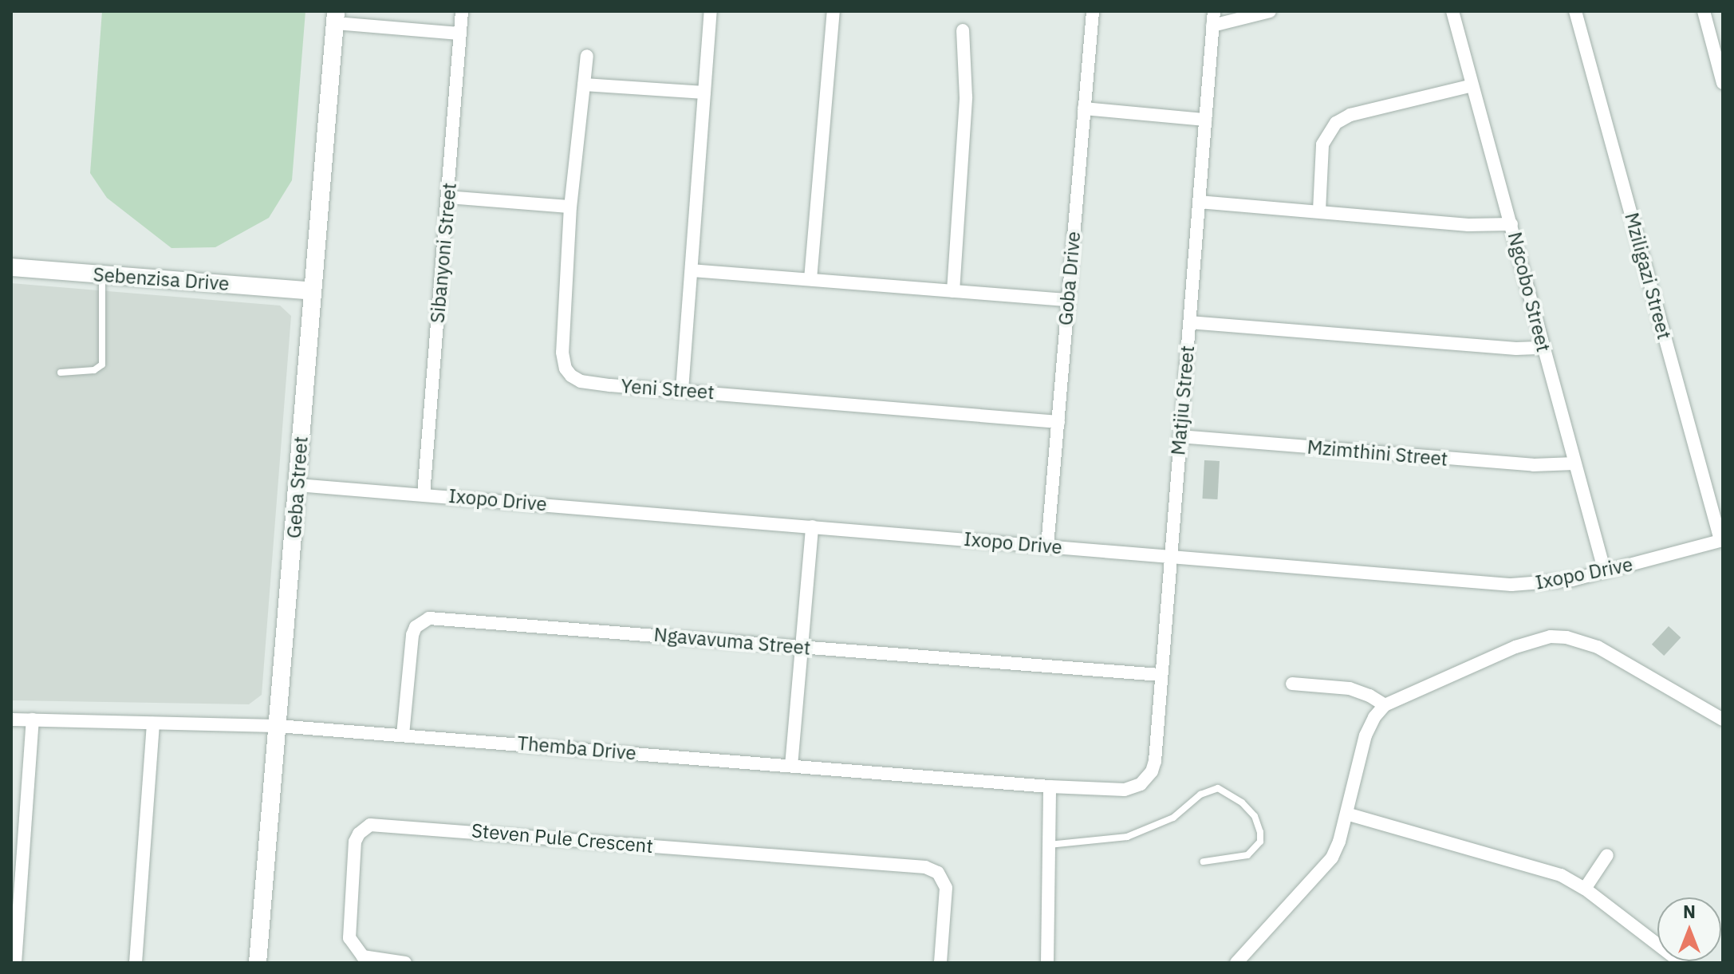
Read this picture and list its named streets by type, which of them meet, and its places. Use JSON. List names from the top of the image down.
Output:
{
  "streets": {
    "street": [
      "Sibanyoni Street",
      "Mziligazi Street",
      "Goba Drive",
      "Sebenzisa Drive",
      "Ngcobo Street",
      "Yeni Street",
      "Matjiu Street",
      "Mzimthini Street",
      "Geba Street",
      "Ixopo Drive",
      "Ngavavuma Street",
      "Themba Drive",
      "Steven Pule Crescent"
    ]
  },
  "crossings": [
    ["Sibanyoni Street", "Ixopo Drive"],
    ["Mziligazi Street", "Ixopo Drive"],
    ["Goba Drive", "Yeni Street"],
    ["Goba Drive", "Ixopo Drive"],
    ["Sebenzisa Drive", "Geba Street"],
    ["Ngcobo Street", "Mzimthini Street"],
    ["Ngcobo Street", "Ixopo Drive"],
    ["Matjiu Street", "Mzimthini Street"],
    ["Matjiu Street", "Ixopo Drive"],
    ["Matjiu Street", "Ngavavuma Street"],
    ["Matjiu Street", "Themba Drive"],
    ["Geba Street", "Ixopo Drive"],
    ["Geba Street", "Themba Drive"],
    ["Ngavavuma Street", "Themba Drive"]
  ],
  "north": "top"
}
